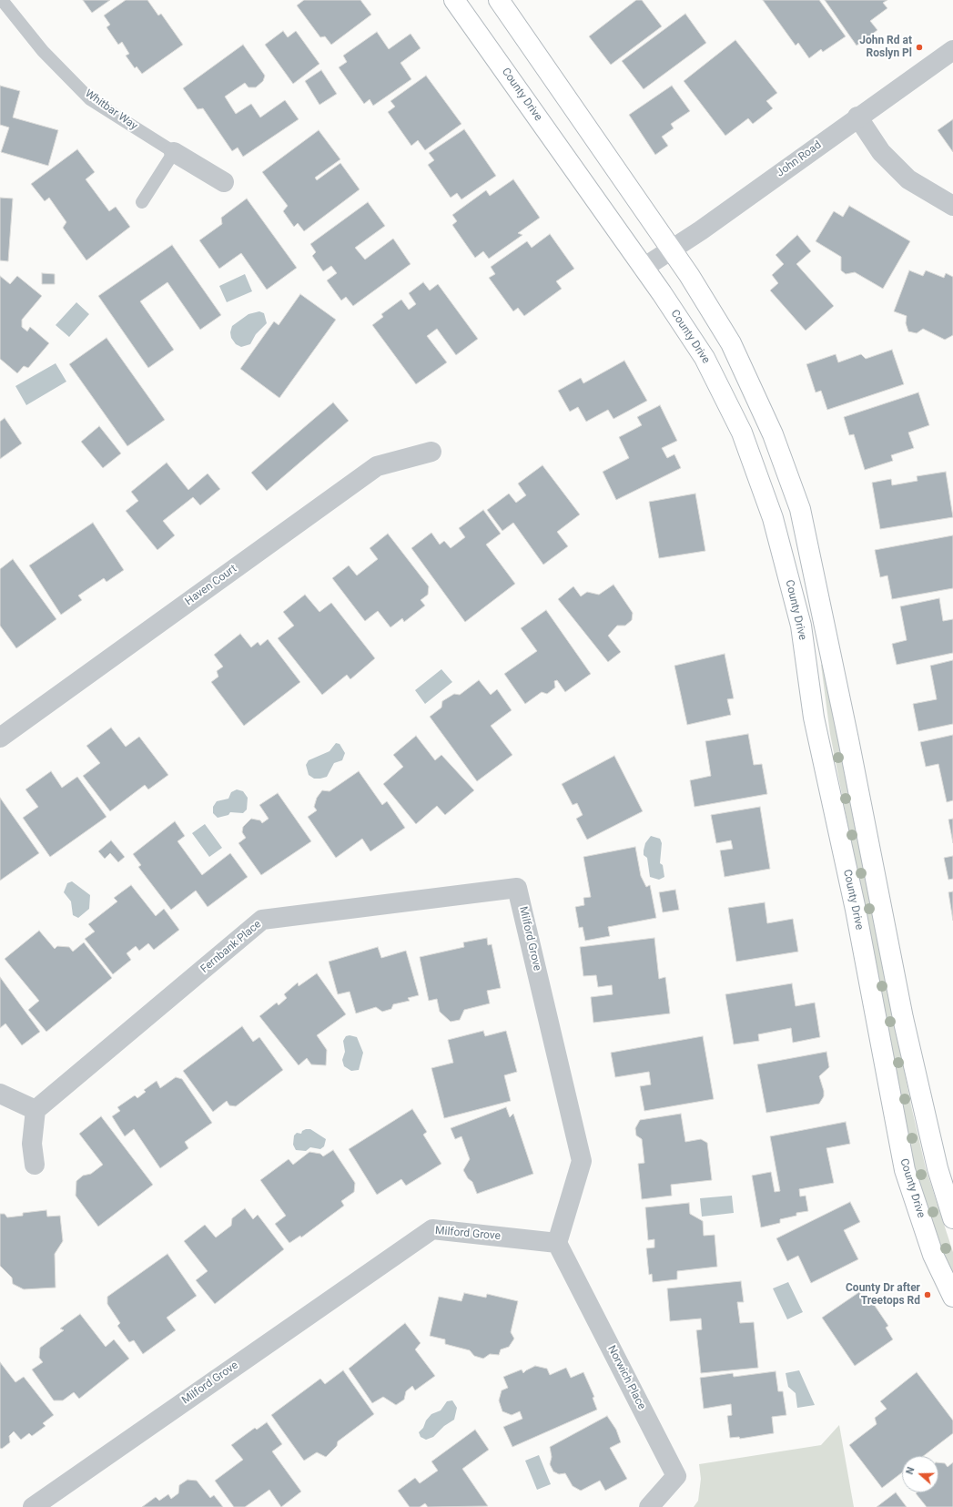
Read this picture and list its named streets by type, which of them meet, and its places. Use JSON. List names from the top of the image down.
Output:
{
  "streets": {
    "main road": ["County Drive"],
    "street": [
      "John Road",
      "Haven Court",
      "Milford Grove",
      "Fernbank Place",
      "Norwich Place"
    ],
    "lane": ["Whitbar Way"]
  },
  "crossings": [
    ["County Drive", "John Road"],
    ["Milford Grove", "Fernbank Place"],
    ["Milford Grove", "Norwich Place"]
  ],
  "places": ["John Rd at Roslyn Pl", "County Dr after Treetops Rd"],
  "north": "left"
}
